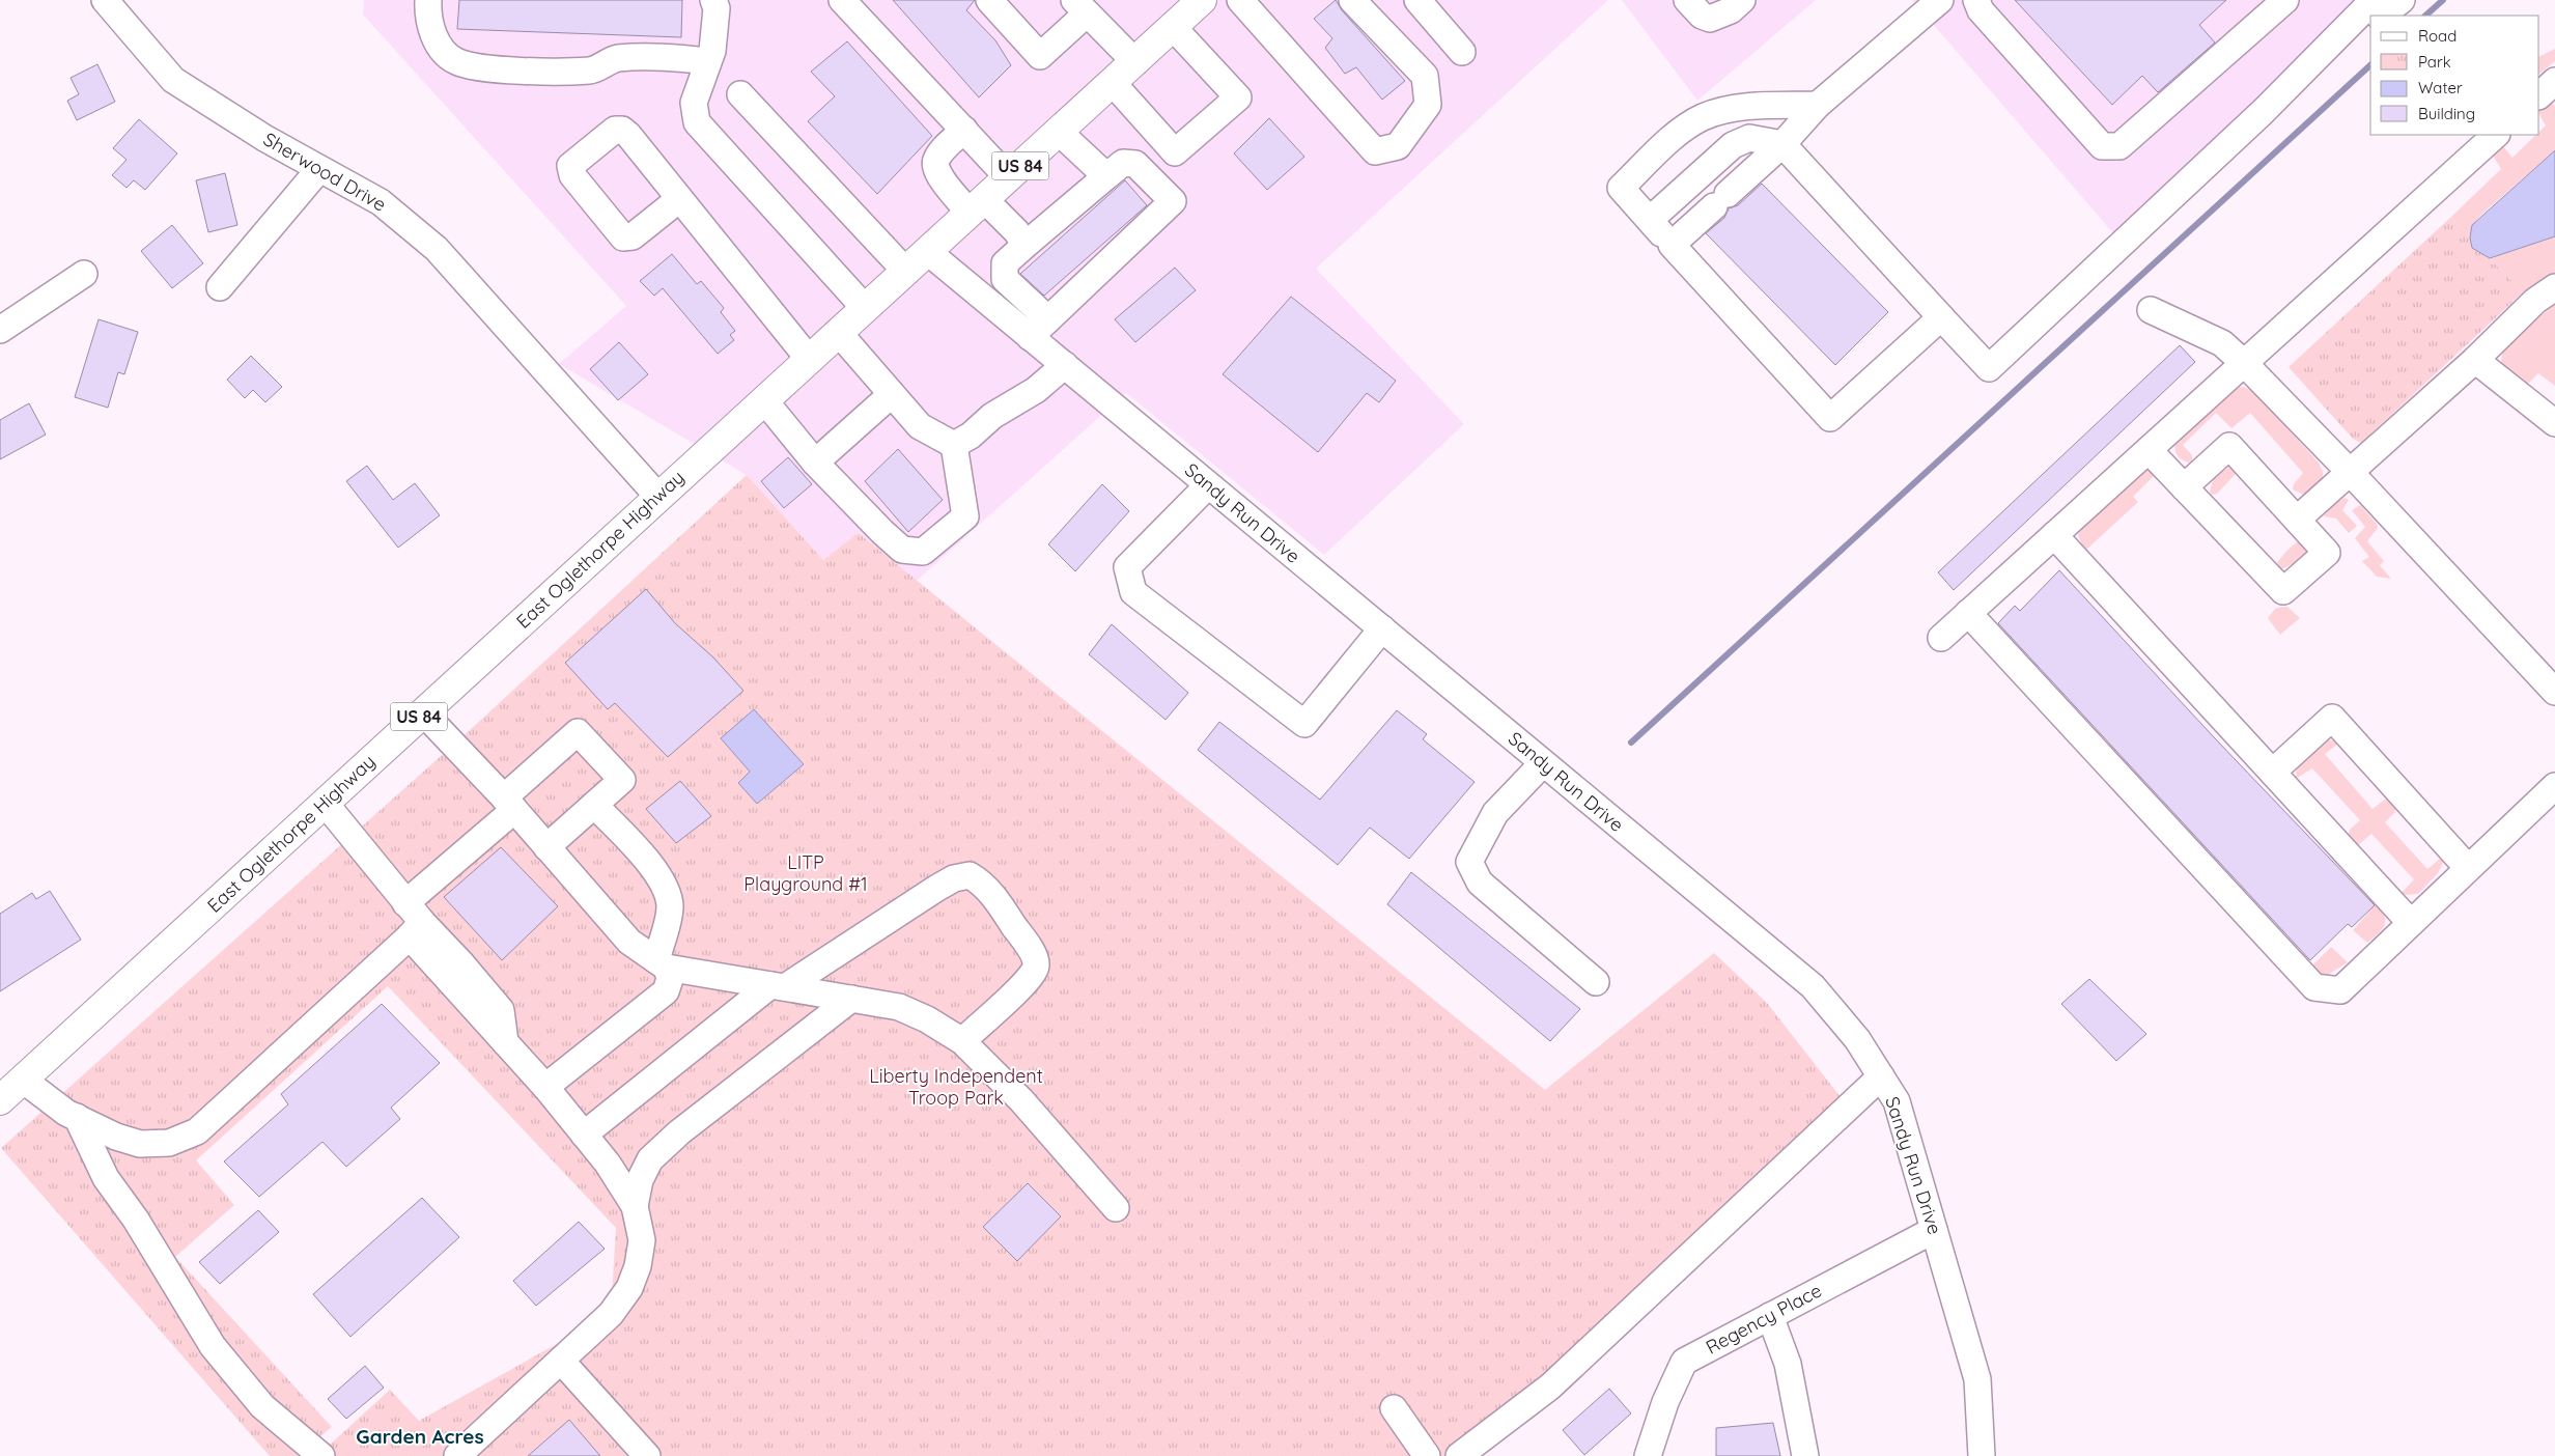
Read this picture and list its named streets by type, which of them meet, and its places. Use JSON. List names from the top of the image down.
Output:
{
  "streets": {
    "highway": ["US 84", "East Oglethorpe Highway"],
    "street": ["Sherwood Drive", "Sandy Run Drive", "Regency Place"]
  },
  "crossings": [
    ["Sherwood Drive", "East Oglethorpe Highway"],
    ["Sandy Run Drive", "East Oglethorpe Highway"],
    ["Sandy Run Drive", "Regency Place"]
  ],
  "districts": ["Garden Acres"],
  "parks": ["LITP Playground #1", "Liberty Independent Troop Park"],
  "legend": [
    "Road",
    "Park",
    "Water",
    "Building"
  ]
}
